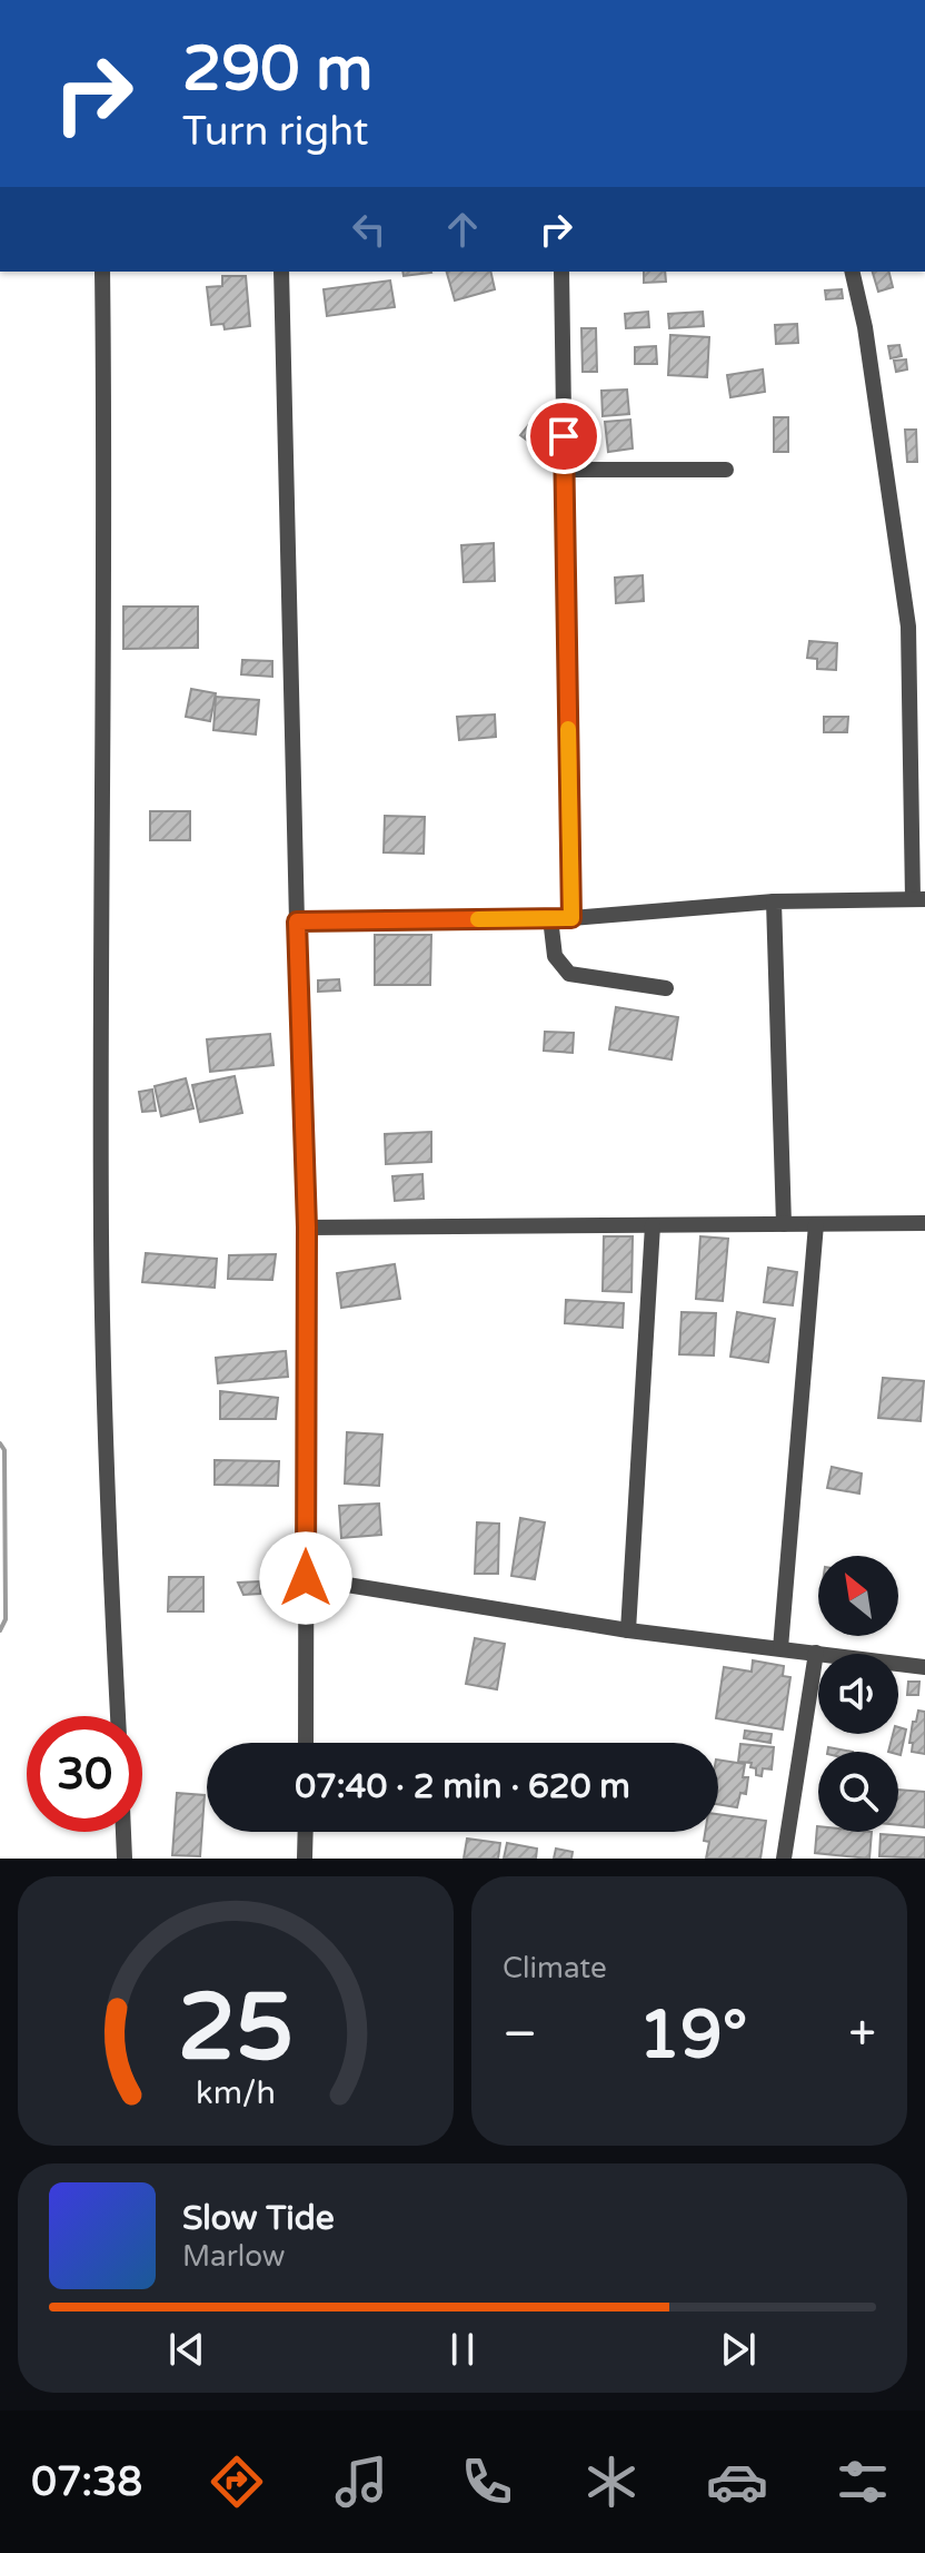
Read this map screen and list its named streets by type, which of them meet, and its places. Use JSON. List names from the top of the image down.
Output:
{
  "north": "top left",
  "page": {
    "turn": ["290 m", "Turn right"],
    "limit": "30",
    "trip": "07:40 · 2 min · 620 m",
    "tile": "Climate",
    "heat": ["−", "19°", "+"],
    "song": ["Slow Tide", "Marlow"],
    "tabs": "07:38",
    "gauge": ["25", "km/h"]
  }
}
